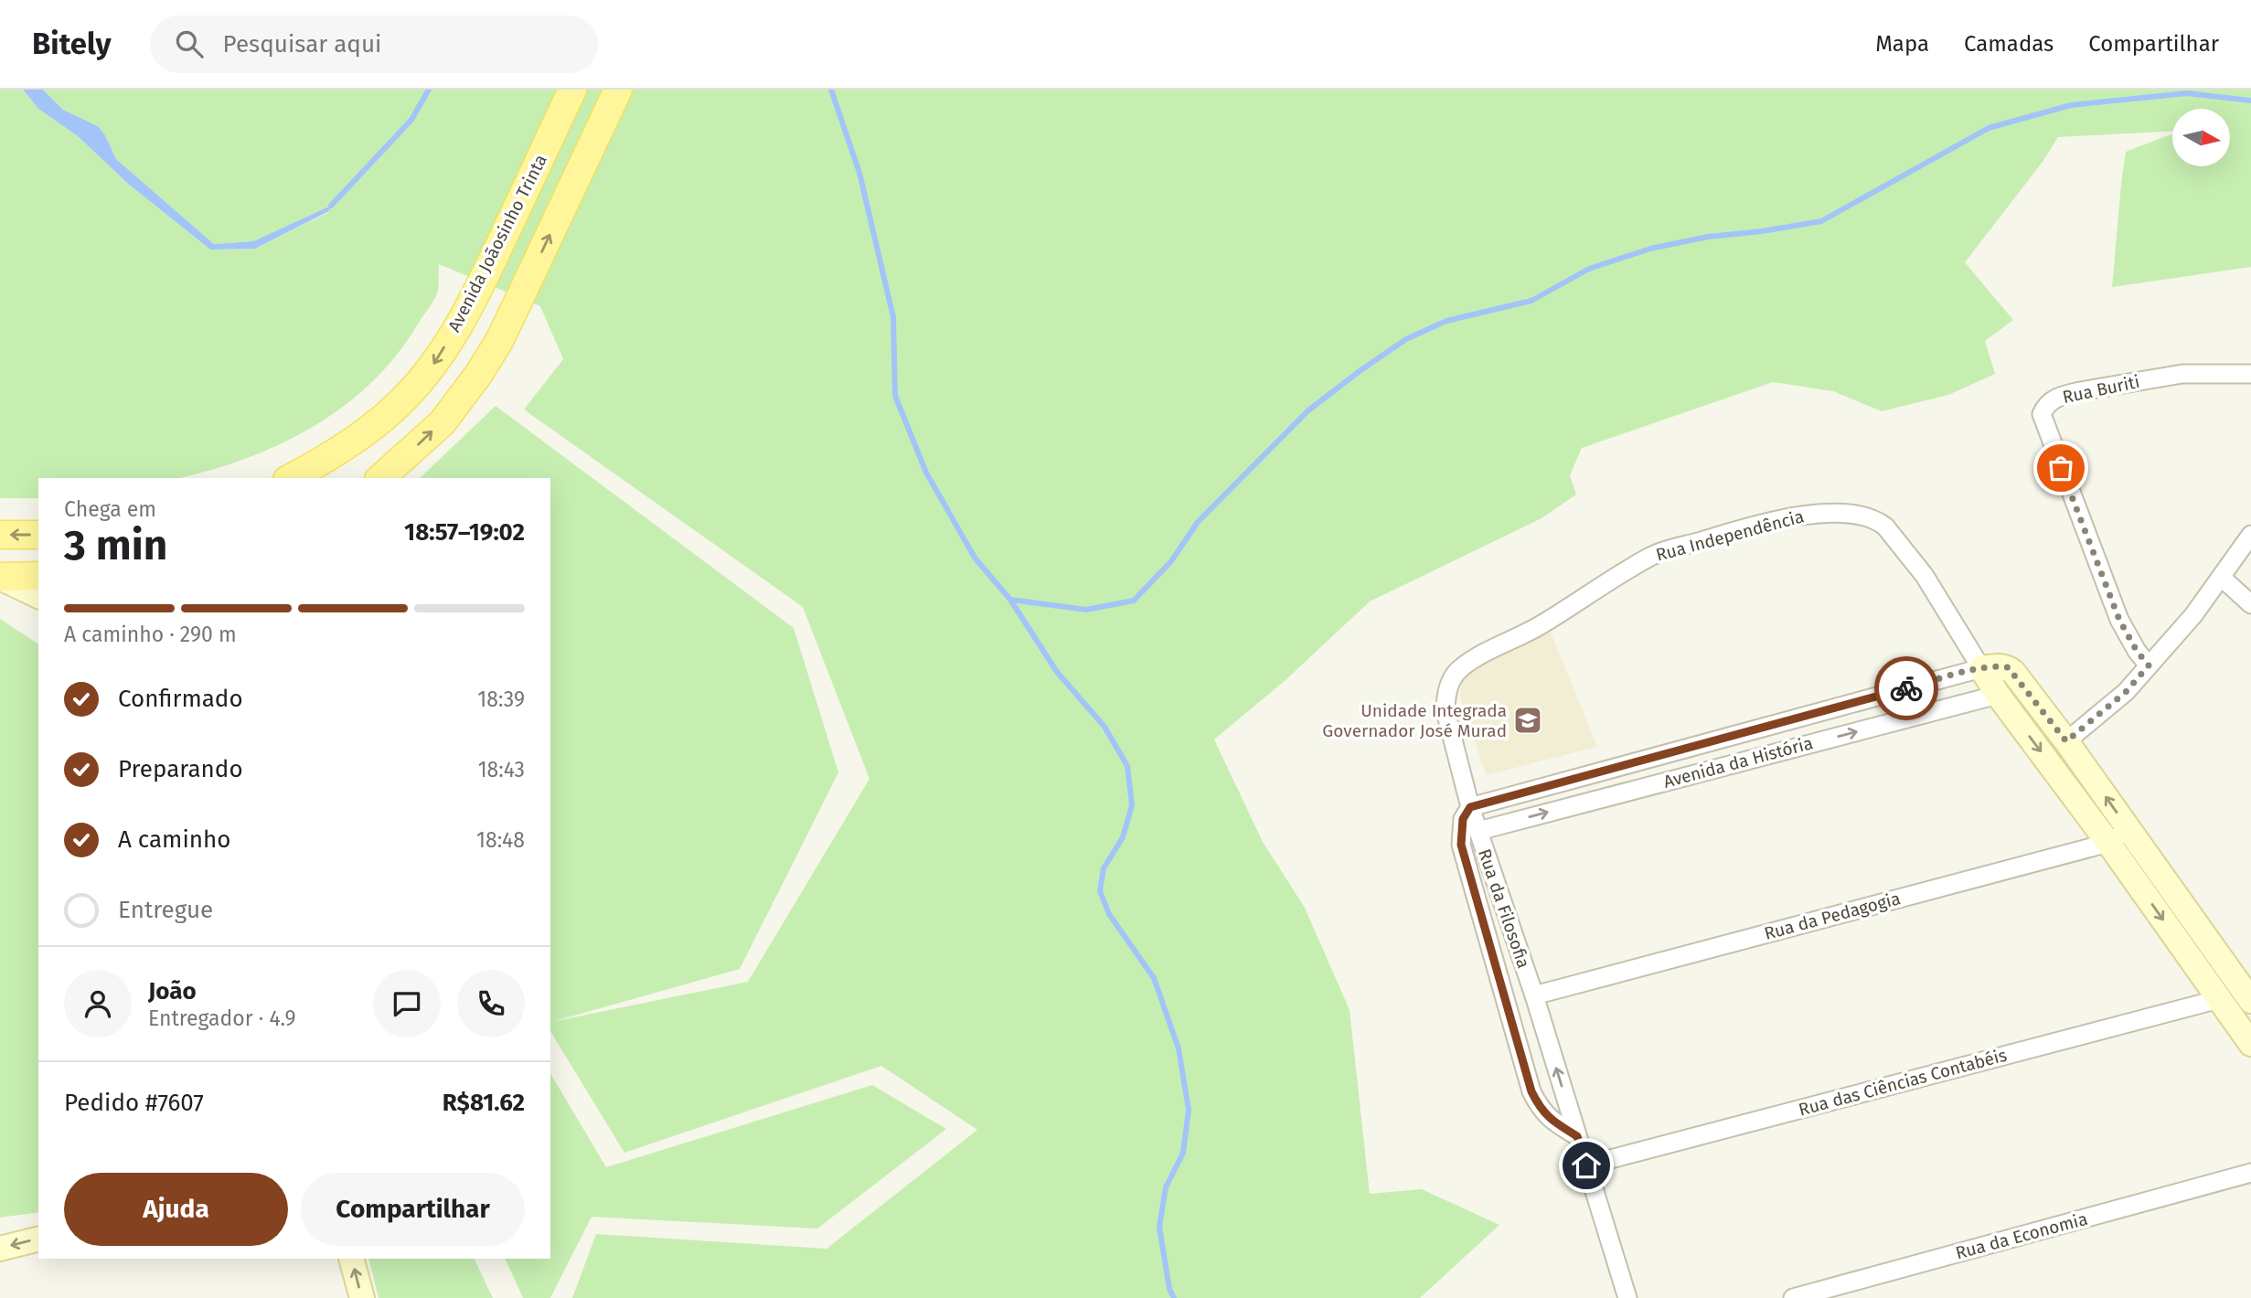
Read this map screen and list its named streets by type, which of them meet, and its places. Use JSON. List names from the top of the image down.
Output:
{
  "streets": {
    "main road": ["Avenida Joãosinho Trinta"],
    "street": [
      "Rua Buriti",
      "Rua Independência",
      "Avenida da História",
      "Rua da Filosofia",
      "Rua da Pedagogia",
      "Rua das Ciências Contabéis",
      "Rua da Economia"
    ]
  },
  "crossings": [
    ["Rua Independência", "Avenida da História"],
    ["Rua Independência", "Rua da Filosofia"],
    ["Avenida da História", "Rua da Filosofia"],
    ["Avenida da História", "Rua da Pedagogia"],
    ["Avenida da História", "Rua das Ciências Contabéis"],
    ["Rua da Filosofia", "Rua da Pedagogia"],
    ["Rua da Filosofia", "Rua das Ciências Contabéis"]
  ],
  "places": {
    "school or university": ["Unidade Integrada Governador José Murad"]
  },
  "north": "right",
  "page": {
    "header": "Bitely",
    "search": "Pesquisar aqui",
    "nav": ["Mapa", "Camadas", "Compartilhar"],
    "heading": ["3 min", "Chega em", "18:57–19:02"],
    "panel": [
      "João",
      "Entregador · 4.9",
      "Pedido #7607",
      "R$81.62"
    ],
    "bar": "A caminho · 290 m",
    "list": [
      ["Confirmado", "18:39"],
      ["Preparando", "18:43"],
      ["A caminho", "18:48"],
      "Entregue"
    ],
    "buttons": ["Ajuda", "Compartilhar"]
  }
}
